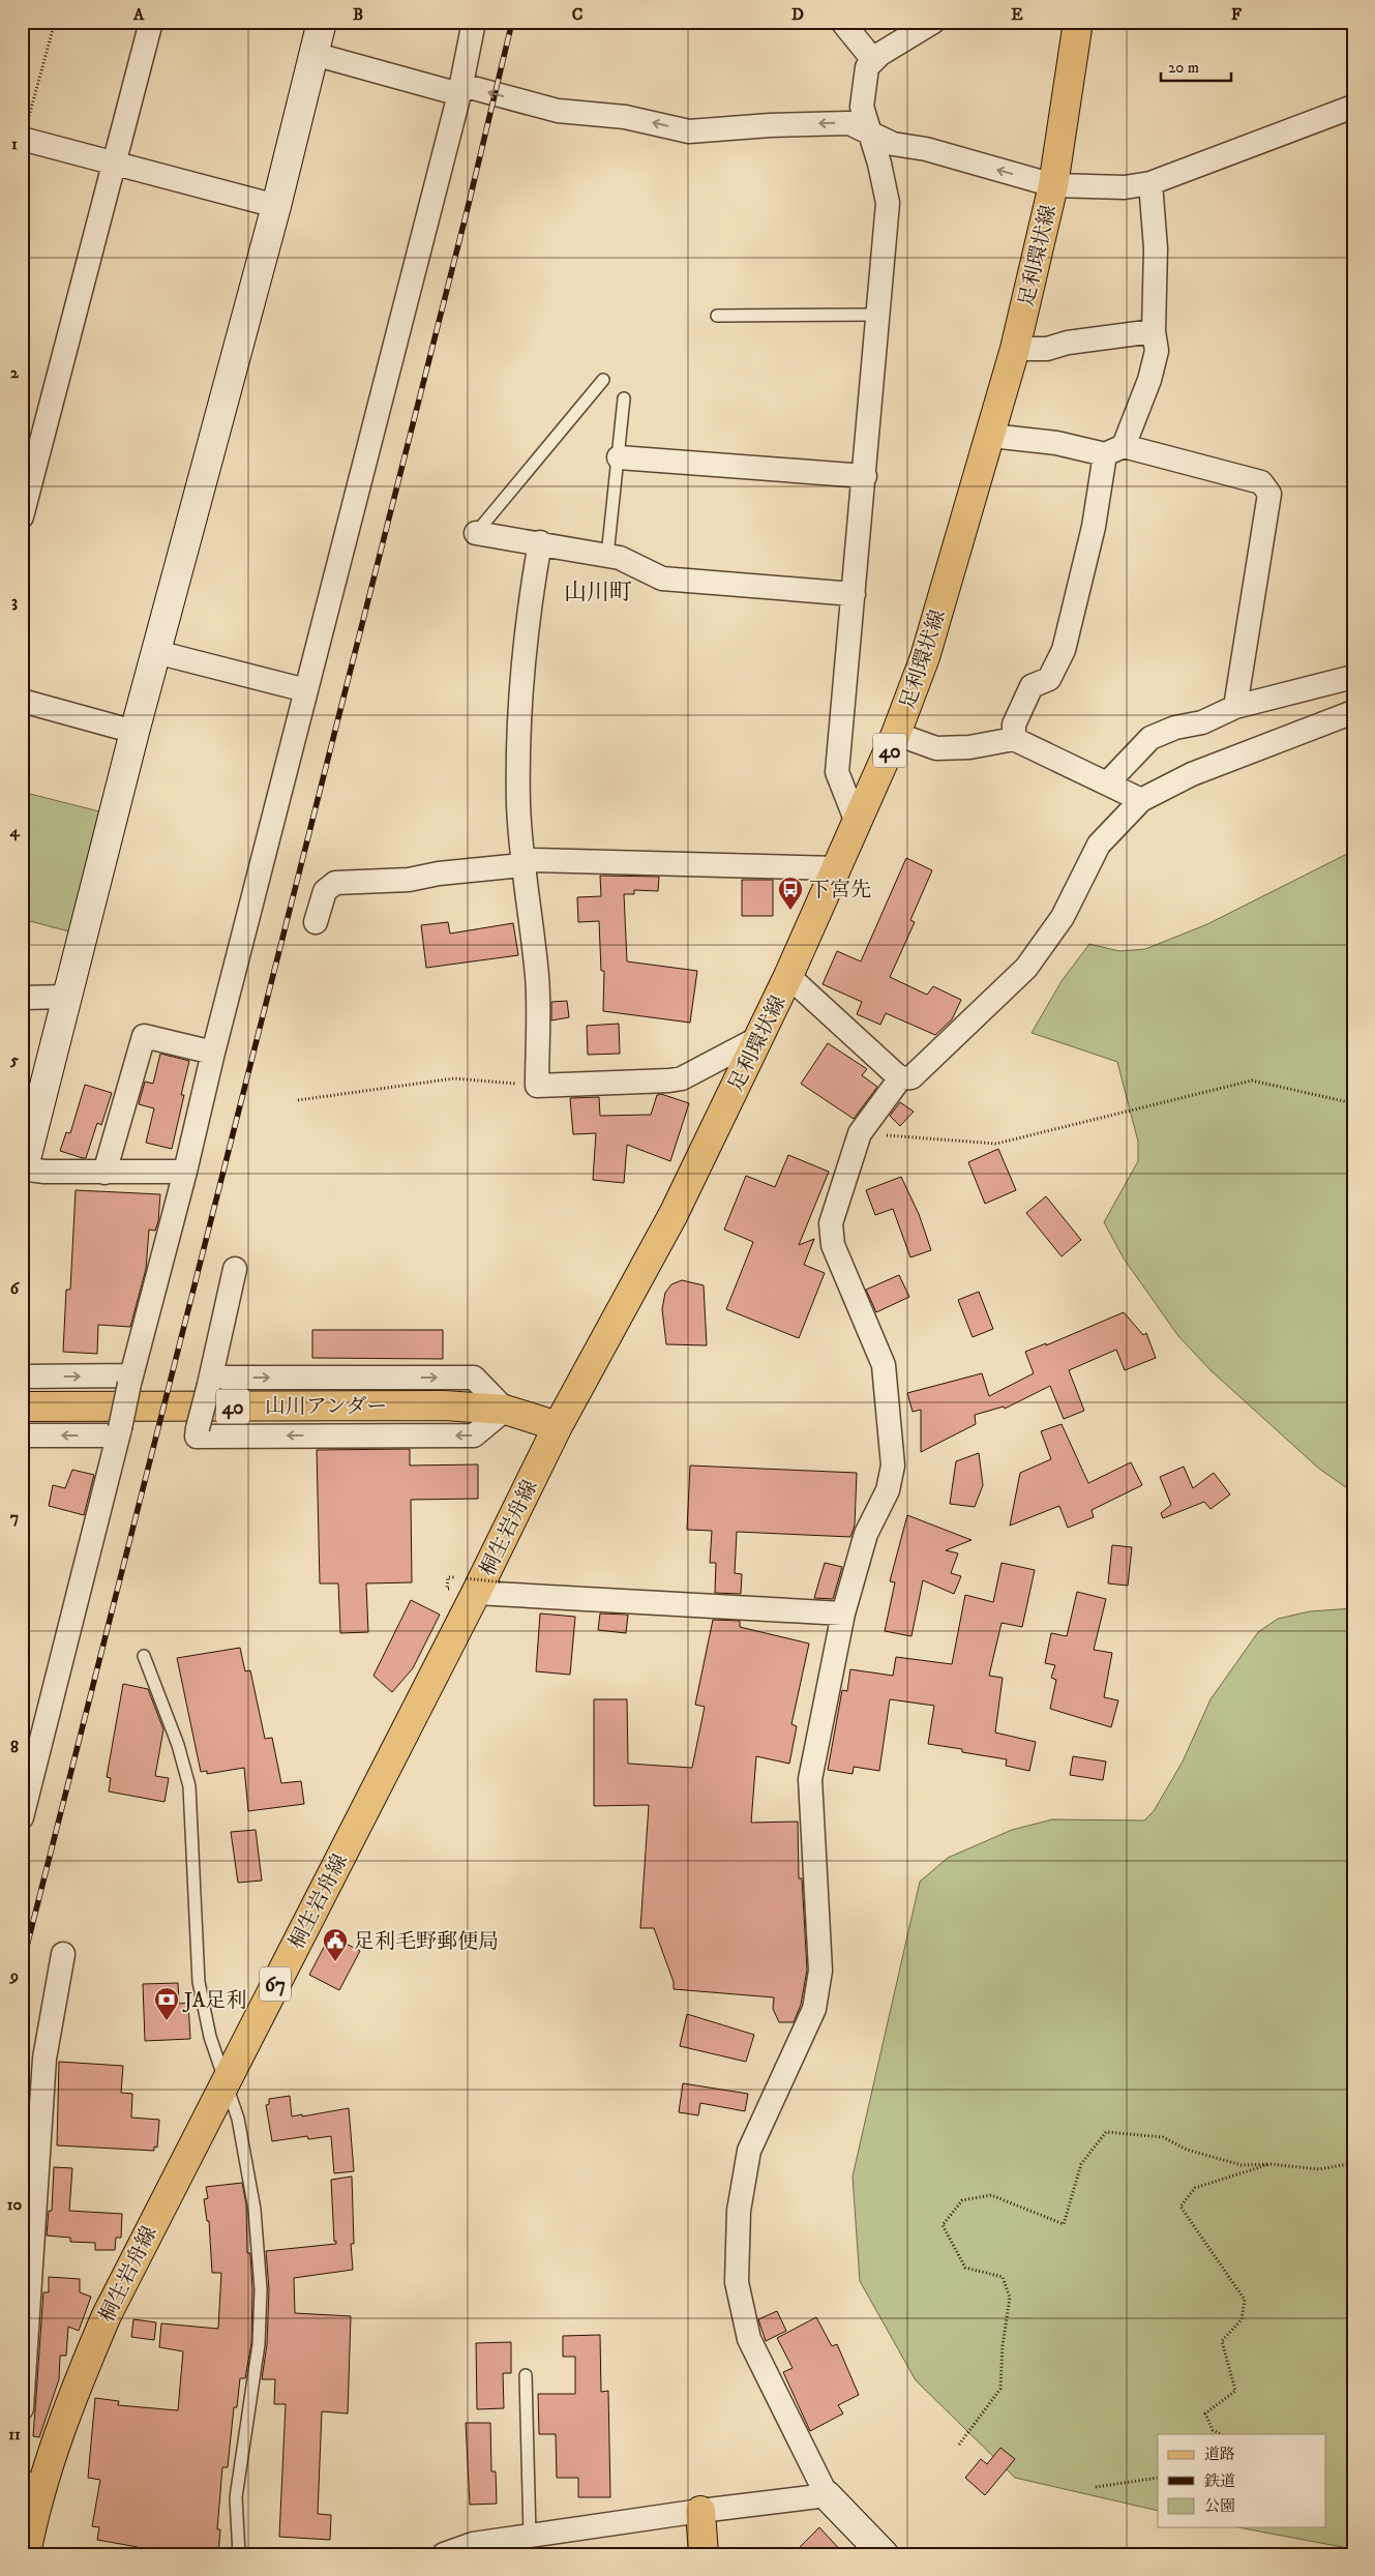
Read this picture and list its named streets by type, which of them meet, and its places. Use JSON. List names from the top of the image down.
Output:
{
  "streets": {
    "main road": [
      "足利環状線",
      "40",
      "山川アンダー",
      "桐生岩舟線",
      "67"
    ]
  },
  "crossings": [
    ["足利環状線", "40"],
    ["足利環状線", "桐生岩舟線"],
    ["40", "山川アンダー"],
    ["40", "桐生岩舟線"]
  ],
  "districts": ["山川町"],
  "places": {
    "bus stop": ["下宮先"],
    "public building": ["足利毛野郵便局"],
    "bank": ["JA足利"]
  },
  "legend": ["道路", "鉄道", "公園"],
  "scale_bar": "20 m",
  "grid": {
    "columns": [
      "A",
      "B",
      "C",
      "D",
      "E",
      "F"
    ],
    "rows": [
      "1",
      "2",
      "3",
      "4",
      "5",
      "6",
      "7",
      "8",
      "9",
      "10",
      "11"
    ]
  }
}
